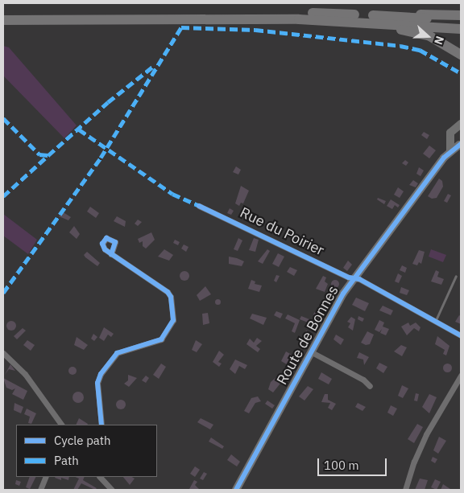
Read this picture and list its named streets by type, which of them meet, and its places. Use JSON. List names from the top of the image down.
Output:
{
  "streets": {
    "street": ["Rue du Poirier", "Route de Bonnes"]
  },
  "crossings": [
    ["Rue du Poirier", "Route de Bonnes"]
  ],
  "legend": ["Cycle path", "Path"],
  "scale_bar": "100 m",
  "north": "right"
}
